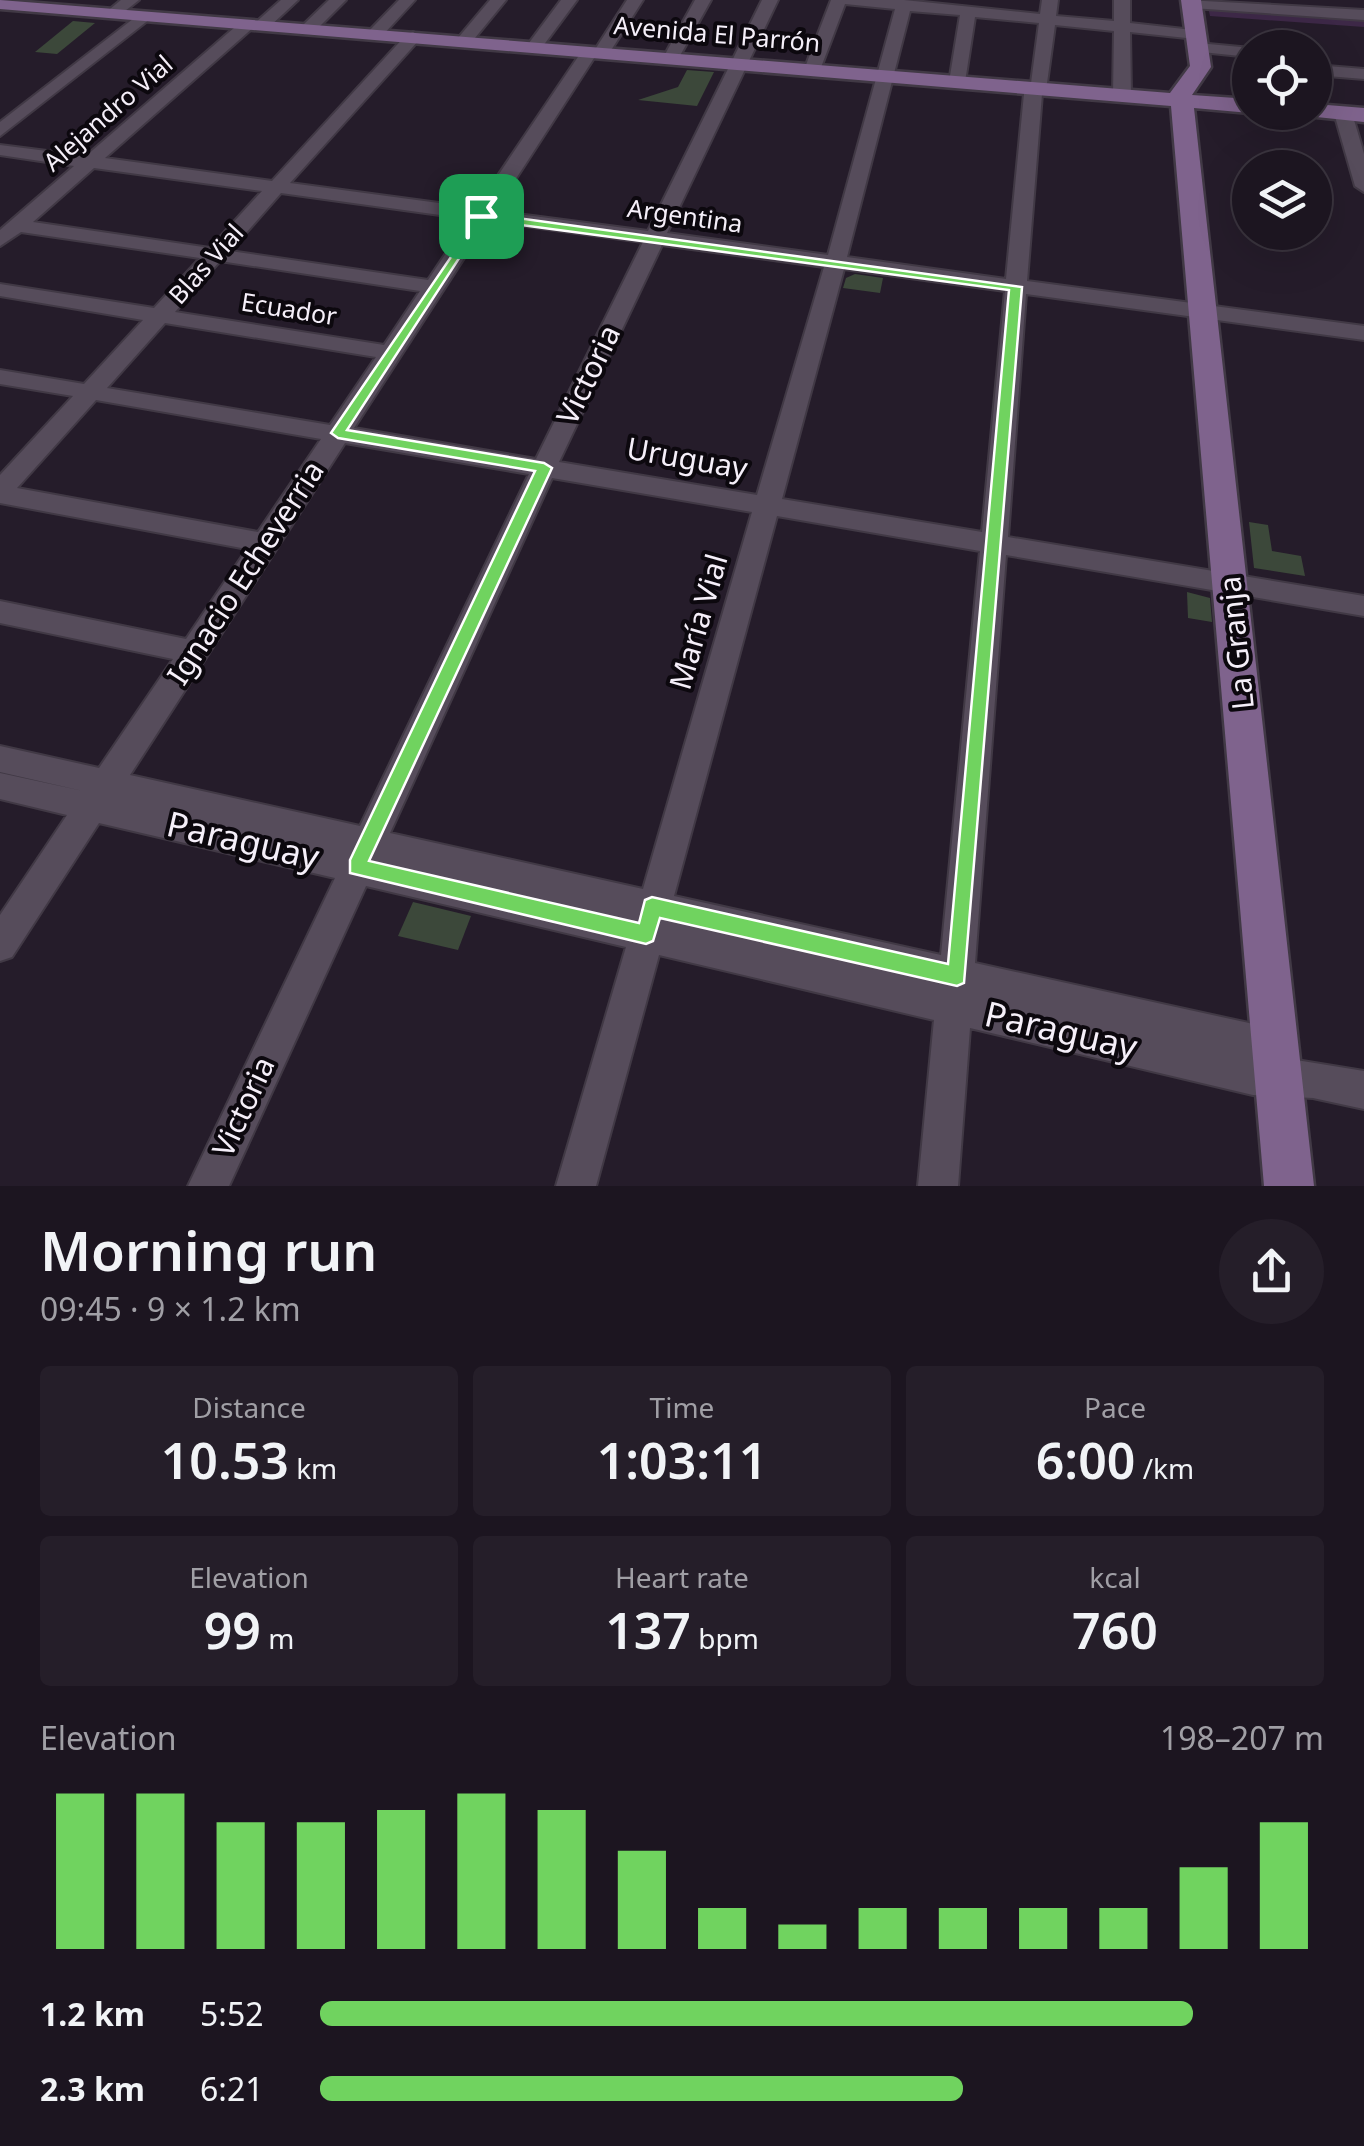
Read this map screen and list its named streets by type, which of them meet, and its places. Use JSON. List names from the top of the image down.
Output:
{
  "streets": {
    "main road": ["Avenida El Parrón", "La Granja"],
    "street": [
      "Alejandro Vial",
      "Argentina",
      "Blas Vial",
      "Ecuador",
      "Victoria",
      "Uruguay",
      "Ignacio Echeverria",
      "María Vial",
      "Paraguay"
    ]
  },
  "crossings": [
    ["Avenida El Parrón", "Alejandro Vial"],
    ["Avenida El Parrón", "Blas Vial"],
    ["Avenida El Parrón", "Victoria"],
    ["Avenida El Parrón", "Ignacio Echeverria"],
    ["Avenida El Parrón", "María Vial"],
    ["Avenida El Parrón", "La Granja"],
    ["Alejandro Vial", "Argentina"],
    ["Argentina", "Blas Vial"],
    ["Argentina", "Victoria"],
    ["Argentina", "Ignacio Echeverria"],
    ["Argentina", "María Vial"],
    ["Argentina", "La Granja"],
    ["Blas Vial", "Ecuador"],
    ["Blas Vial", "Uruguay"],
    ["Ecuador", "Ignacio Echeverria"],
    ["Victoria", "Uruguay"],
    ["Victoria", "Paraguay"],
    ["Uruguay", "Ignacio Echeverria"],
    ["Uruguay", "María Vial"],
    ["Uruguay", "La Granja"],
    ["Ignacio Echeverria", "Paraguay"],
    ["María Vial", "Paraguay"],
    ["La Granja", "Paraguay"]
  ],
  "page": {
    "heading": ["Morning run", "09:45 · 9 × 1.2 km"],
    "stats": [
      ["Distance", "10.53 km"],
      ["Time", "1:03:11"],
      ["Pace", "6:00 /km"],
      ["Elevation", "99 m"],
      ["Heart rate", "137 bpm"],
      ["kcal", "760"]
    ],
    "chart": ["Elevation", "198–207 m"],
    "list": [
      {
        "name": "1.2 km",
        "note": "5:52"
      },
      {
        "name": "2.3 km",
        "note": "6:21"
      }
    ]
  }
}
